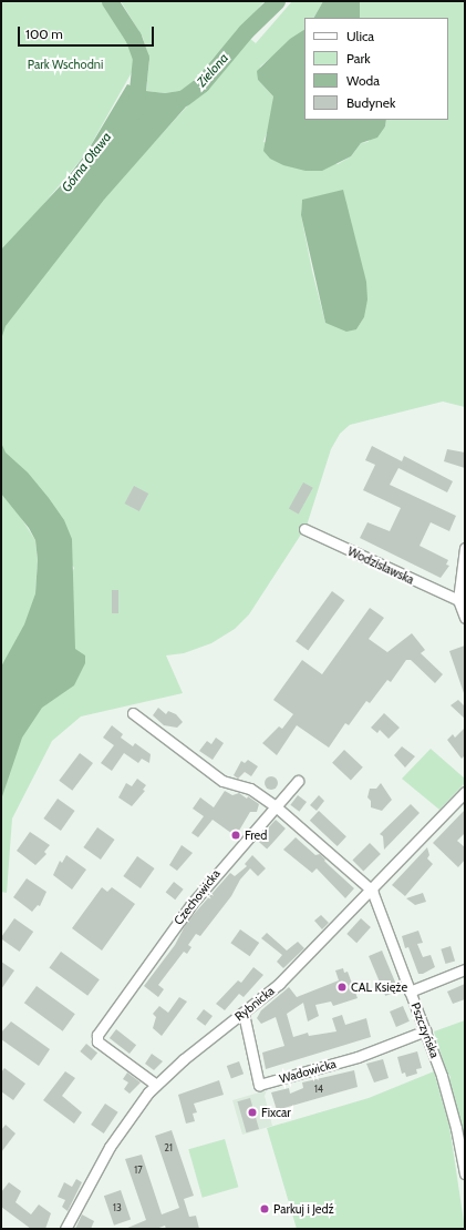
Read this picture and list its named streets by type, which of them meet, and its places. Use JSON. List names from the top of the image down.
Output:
{
  "streets": {
    "street": [
      "Wodzisławska",
      "Czechowicka",
      "Rybnicka",
      "Pszczyńska",
      "Wadowicka"
    ]
  },
  "crossings": [
    ["Czechowicka", "Rybnicka"],
    ["Rybnicka", "Pszczyńska"],
    ["Rybnicka", "Wadowicka"],
    ["Pszczyńska", "Wadowicka"]
  ],
  "water": ["Zielona", "Górna Oława"],
  "parks": ["Park Wschodni"],
  "places": [
    "Fred",
    "CAL Księże",
    "Fixcar",
    "Parkuj i Jedź"
  ],
  "house_numbers": [
    "14",
    "21",
    "17",
    "13"
  ],
  "legend": [
    "Ulica",
    "Park",
    "Woda",
    "Budynek"
  ],
  "scale_bar": "100 m"
}
